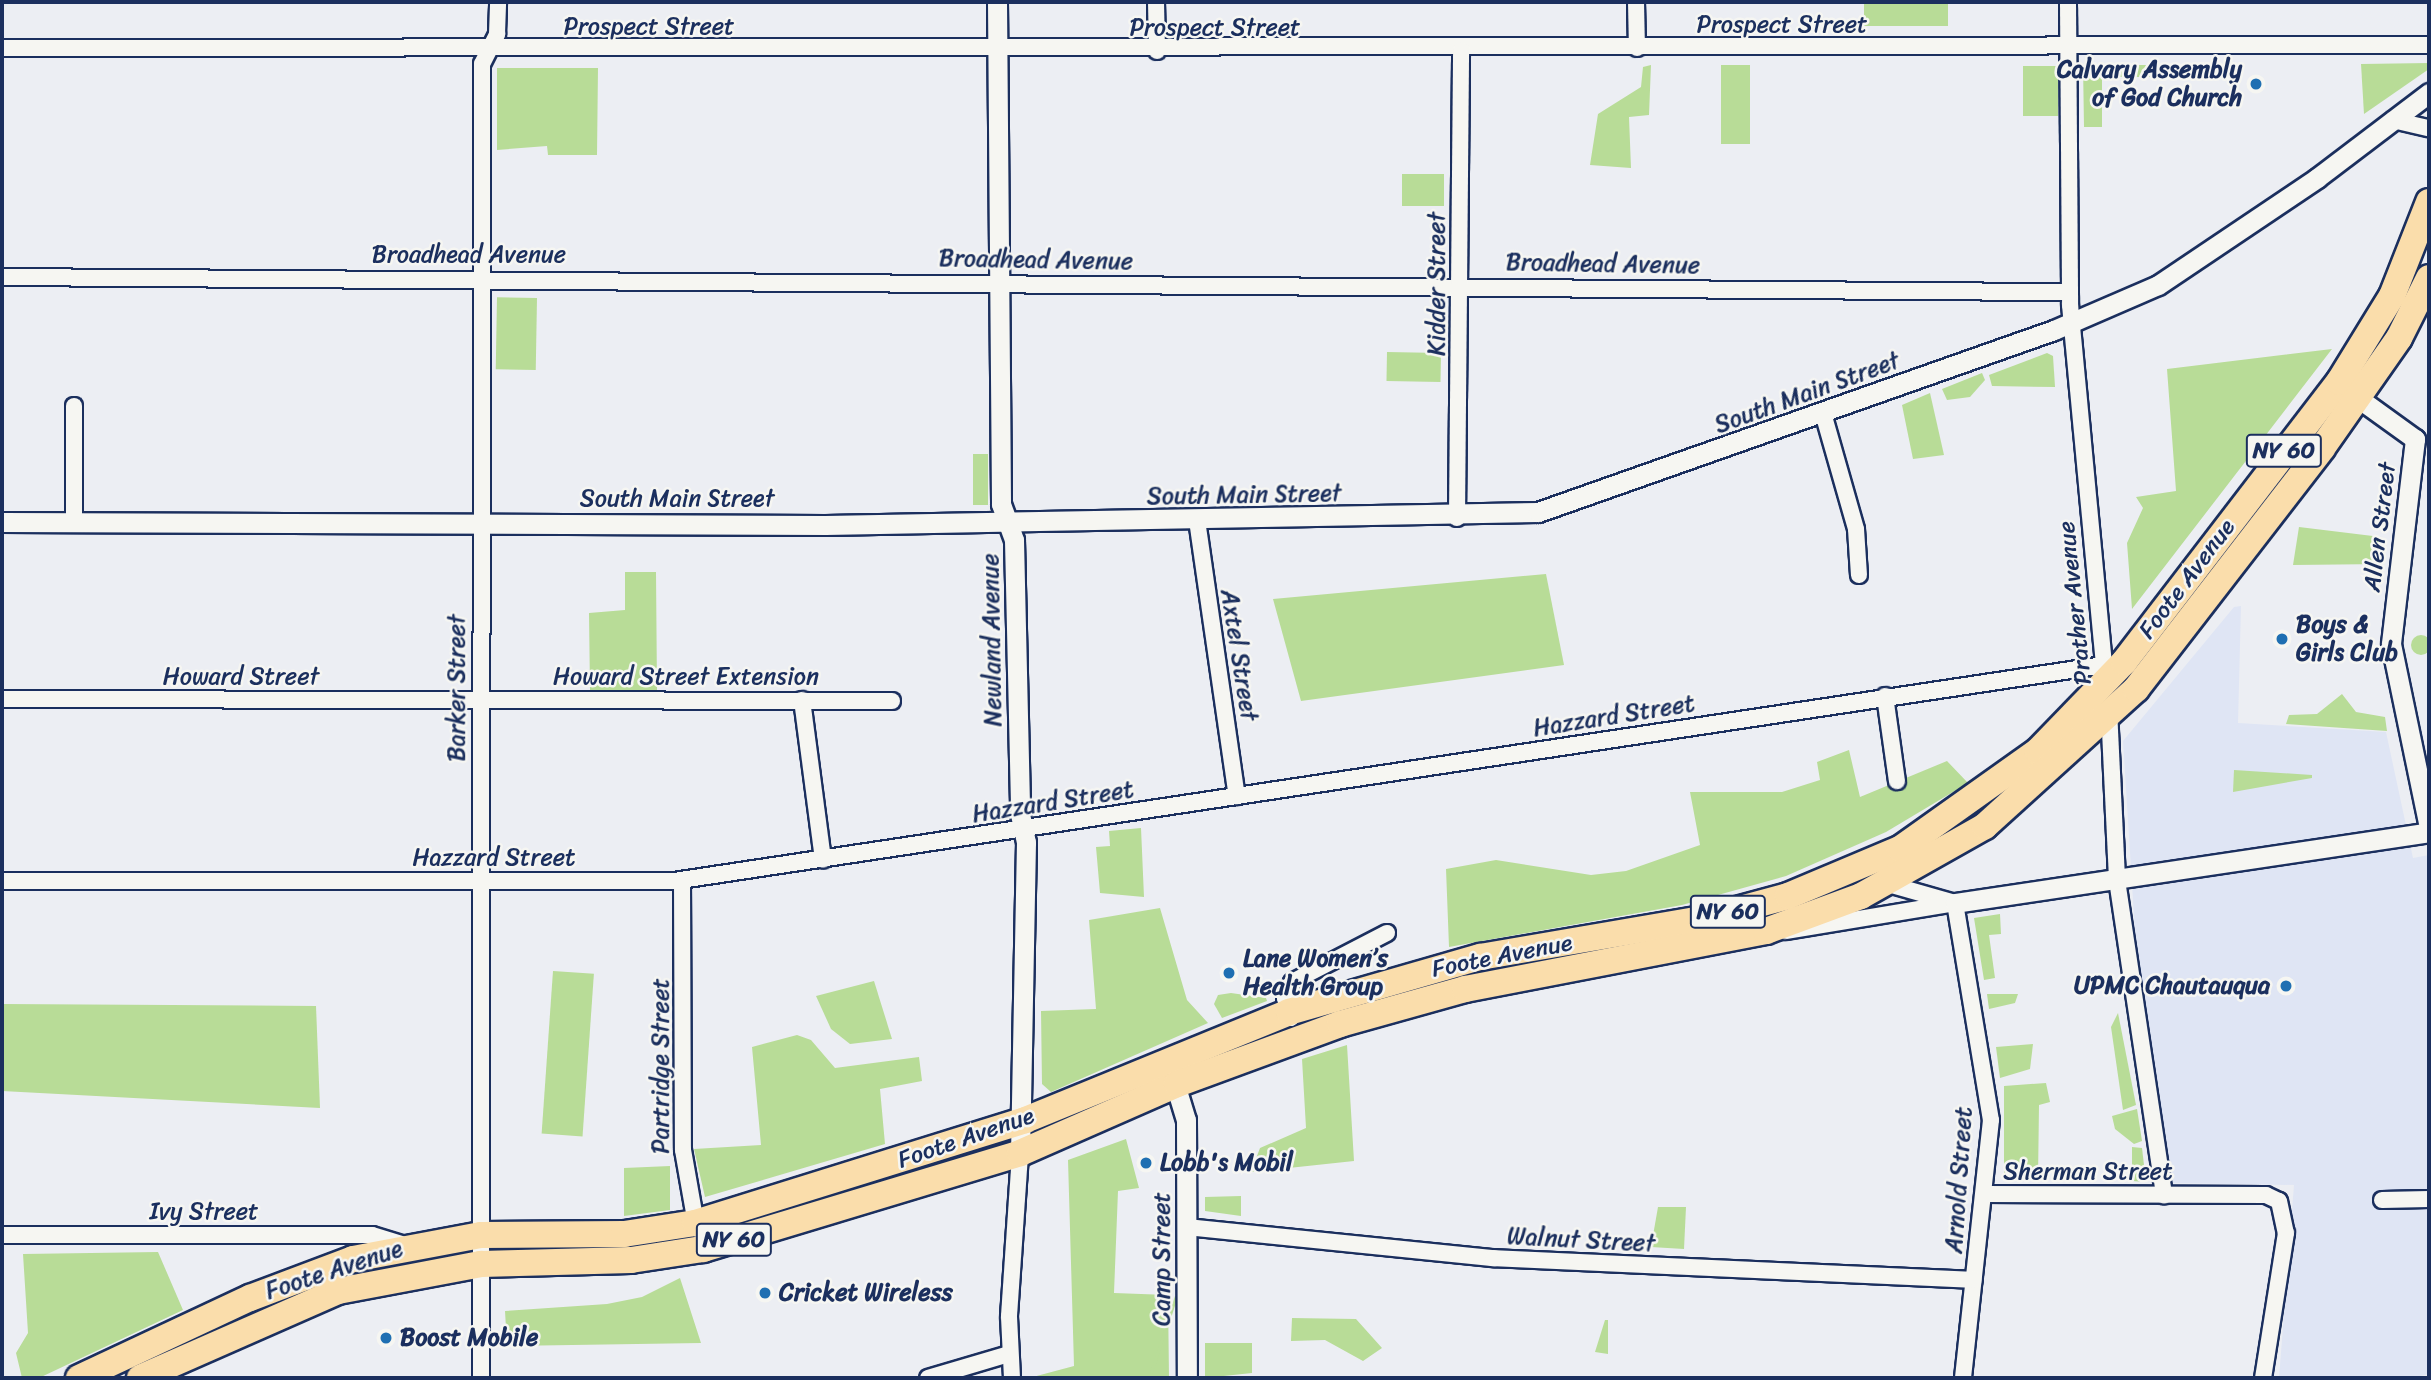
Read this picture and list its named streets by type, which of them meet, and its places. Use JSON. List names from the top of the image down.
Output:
{
  "streets": {
    "highway": ["NY 60", "Foote Avenue"],
    "street": [
      "Prospect Street",
      "Broadhead Avenue",
      "Kidder Street",
      "South Main Street",
      "Allen Street",
      "Prather Avenue",
      "Newland Avenue",
      "Axtel Street",
      "Howard Street",
      "Howard Street Extension",
      "Barker Street",
      "Hazzard Street",
      "Partridge Street",
      "Sherman Street",
      "Arnold Street",
      "Ivy Street",
      "Walnut Street",
      "Camp Street"
    ]
  },
  "crossings": [
    ["Prospect Street", "Kidder Street"],
    ["Prospect Street", "Prather Avenue"],
    ["Prospect Street", "Newland Avenue"],
    ["Prospect Street", "Barker Street"],
    ["Broadhead Avenue", "Kidder Street"],
    ["Broadhead Avenue", "Prather Avenue"],
    ["Broadhead Avenue", "Newland Avenue"],
    ["Broadhead Avenue", "Barker Street"],
    ["Kidder Street", "South Main Street"],
    ["South Main Street", "Prather Avenue"],
    ["South Main Street", "Newland Avenue"],
    ["South Main Street", "Axtel Street"],
    ["South Main Street", "Barker Street"],
    ["Allen Street", "Foote Avenue"],
    ["Foote Avenue", "Prather Avenue"],
    ["Foote Avenue", "Newland Avenue"],
    ["Foote Avenue", "Barker Street"],
    ["Foote Avenue", "Hazzard Street"],
    ["Foote Avenue", "Partridge Street"],
    ["Foote Avenue", "Arnold Street"],
    ["Foote Avenue", "Ivy Street"],
    ["Foote Avenue", "Camp Street"],
    ["Prather Avenue", "Hazzard Street"],
    ["Prather Avenue", "Sherman Street"],
    ["Newland Avenue", "Hazzard Street"],
    ["Axtel Street", "Hazzard Street"],
    ["Howard Street", "Howard Street Extension"],
    ["Howard Street", "Barker Street"],
    ["Howard Street Extension", "Barker Street"],
    ["Barker Street", "Hazzard Street"],
    ["Hazzard Street", "Partridge Street"],
    ["Sherman Street", "Arnold Street"],
    ["Arnold Street", "Walnut Street"],
    ["Walnut Street", "Camp Street"]
  ],
  "places": [
    "Calvary Assembly of God Church",
    "Boys & Girls Club",
    "Lane Women’s Health Group",
    "UPMC Chautauqua",
    "Lobb's Mobil",
    "Cricket Wireless",
    "Boost Mobile"
  ]
}
